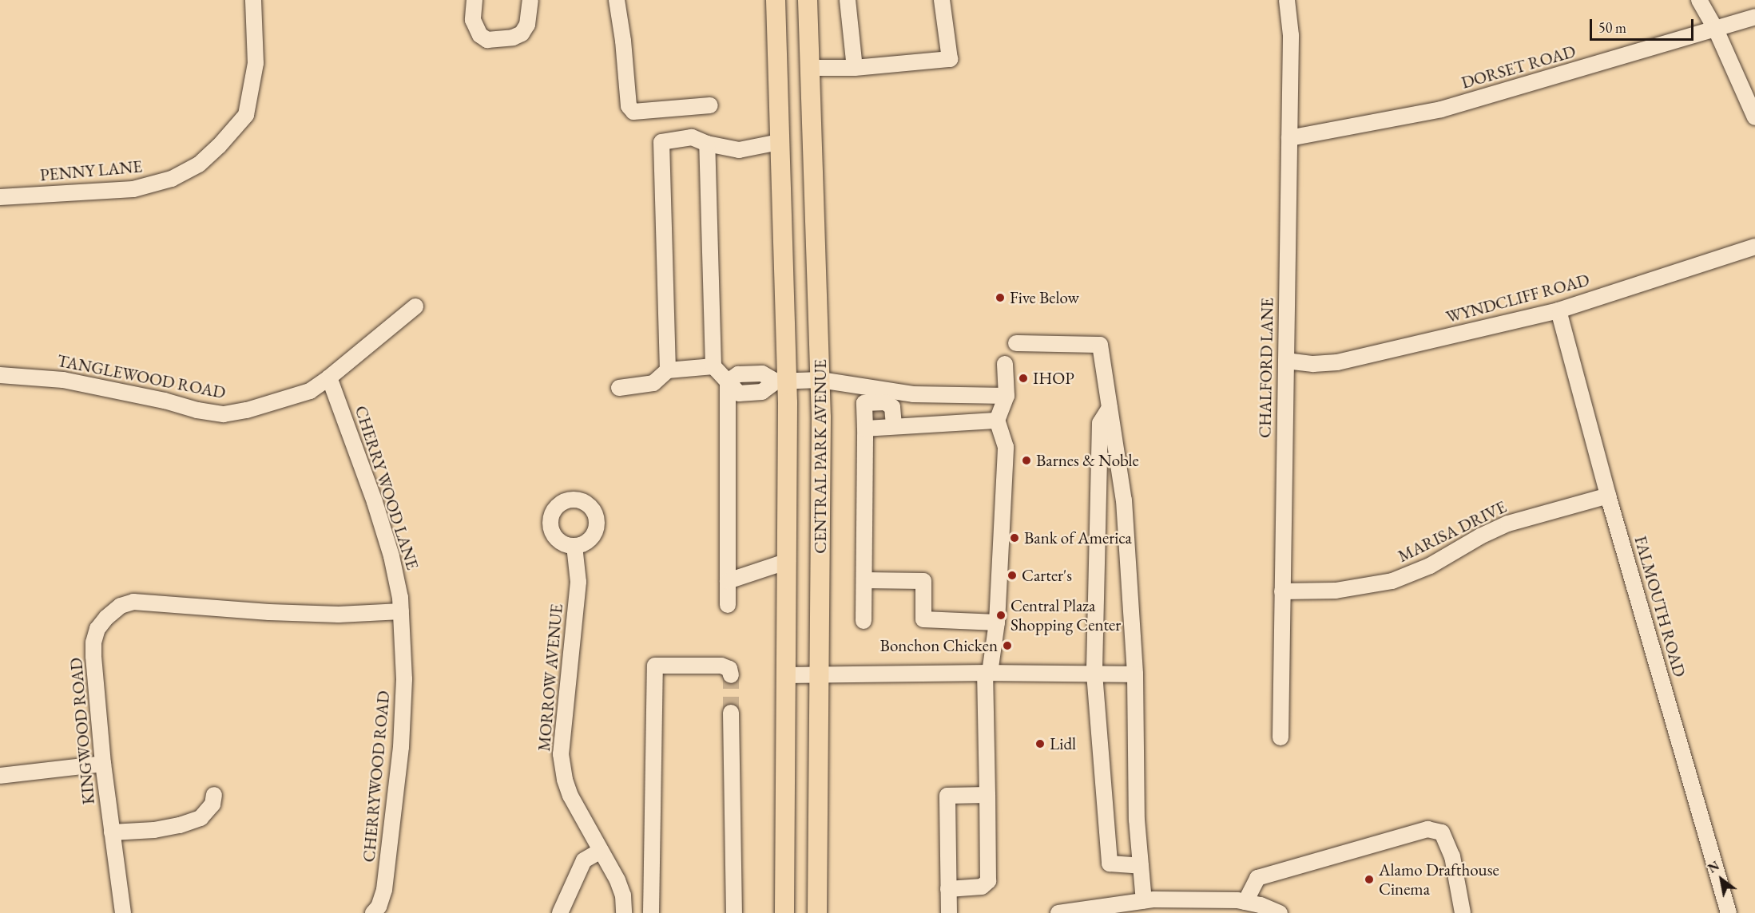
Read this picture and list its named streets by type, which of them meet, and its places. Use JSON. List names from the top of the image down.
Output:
{
  "streets": {
    "main road": ["CENTRAL PARK AVENUE"],
    "street": [
      "DORSET ROAD",
      "PENNY LANE",
      "WYNDCLIFF ROAD",
      "CHALFORD LANE",
      "TANGLEWOOD ROAD",
      "CHERRY WOOD LANE",
      "MARISA DRIVE",
      "FALMOUTH ROAD",
      "MORROW AVENUE",
      "KINGWOOD ROAD",
      "CHERRYWOOD ROAD"
    ]
  },
  "crossings": [
    ["DORSET ROAD", "CHALFORD LANE"],
    ["WYNDCLIFF ROAD", "CHALFORD LANE"],
    ["WYNDCLIFF ROAD", "FALMOUTH ROAD"],
    ["CHALFORD LANE", "MARISA DRIVE"],
    ["TANGLEWOOD ROAD", "CHERRY WOOD LANE"],
    ["CHERRY WOOD LANE", "KINGWOOD ROAD"],
    ["CHERRY WOOD LANE", "CHERRYWOOD ROAD"],
    ["MARISA DRIVE", "FALMOUTH ROAD"],
    ["KINGWOOD ROAD", "CHERRYWOOD ROAD"]
  ],
  "places": [
    "Five Below",
    "IHOP",
    "Barnes & Noble",
    "Bank of America",
    "Carter's",
    "Central Plaza Shopping Center",
    "Bonchon Chicken",
    "Lidl",
    "Alamo Drafthouse Cinema"
  ],
  "scale_bar": "50 m",
  "north": "top left"
}
